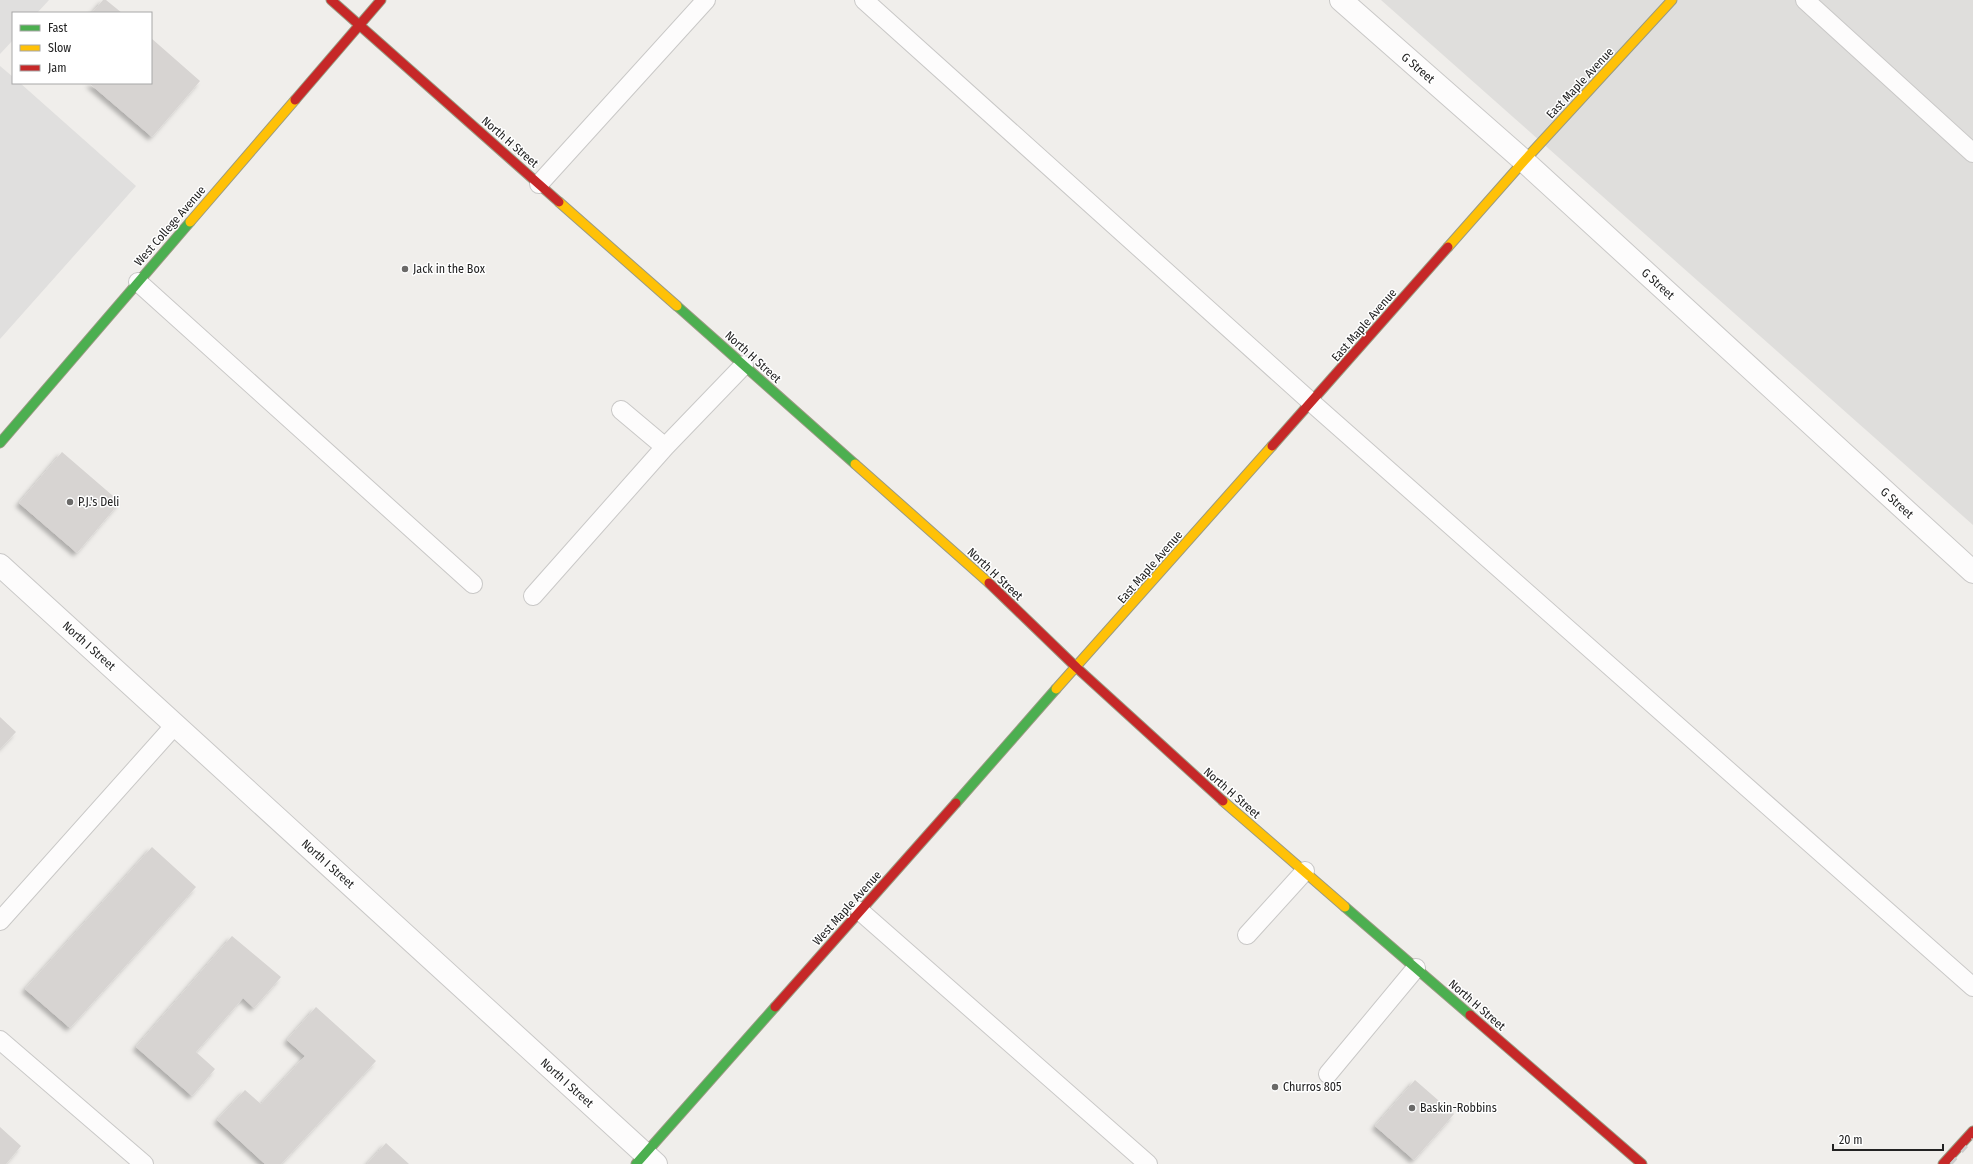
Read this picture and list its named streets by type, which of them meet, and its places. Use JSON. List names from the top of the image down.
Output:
{
  "streets": {
    "main road": [
      "East Maple Avenue",
      "North H Street",
      "West College Avenue",
      "West Maple Avenue"
    ],
    "street": ["G Street", "North I Street"]
  },
  "crossings": [
    ["G Street", "East Maple Avenue"],
    ["East Maple Avenue", "North H Street"],
    ["East Maple Avenue", "West Maple Avenue"],
    ["North H Street", "West College Avenue"],
    ["North H Street", "West Maple Avenue"],
    ["North I Street", "West Maple Avenue"]
  ],
  "places": [
    "Jack in the Box",
    "P.J.'s Deli",
    "Churros 805",
    "Baskin-Robbins"
  ],
  "legend": ["Fast", "Slow", "Jam"],
  "scale_bar": "20 m"
}
